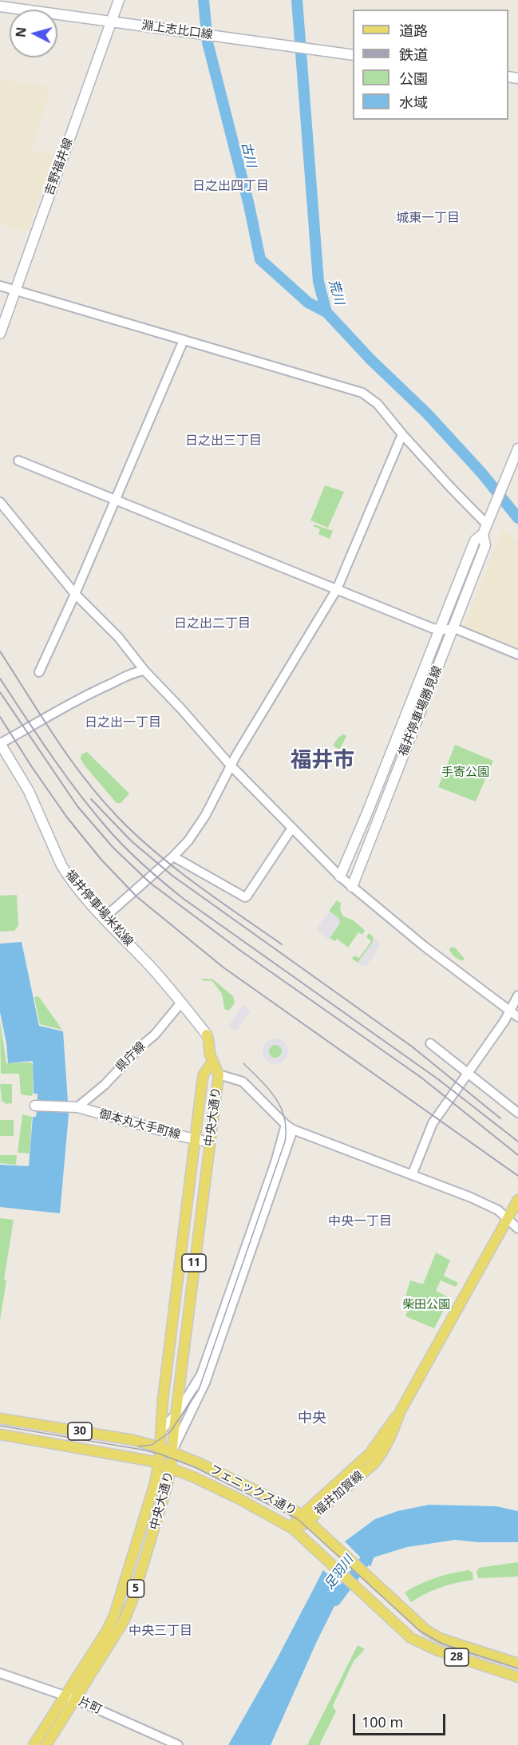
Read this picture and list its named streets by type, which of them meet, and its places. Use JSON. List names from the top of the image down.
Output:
{
  "streets": {
    "main road": [
      "淵上志比口線",
      "吉野福井線",
      "福井停車場勝見線",
      "福井停車場米松線",
      "中央大通り",
      "御本丸大手町線",
      "11",
      "30",
      "フェニックス通り",
      "福井加賀線",
      "5",
      "28"
    ],
    "street": ["県庁線", "片町"]
  },
  "crossings": [
    ["淵上志比口線", "吉野福井線"],
    ["福井停車場米松線", "県庁線"],
    ["福井停車場米松線", "中央大通り"],
    ["県庁線", "御本丸大手町線"],
    ["中央大通り", "御本丸大手町線"],
    ["中央大通り", "フェニックス通り"],
    ["中央大通り", "片町"],
    ["フェニックス通り", "福井加賀線"]
  ],
  "districts": [
    "日之出四丁目",
    "城東一丁目",
    "日之出三丁目",
    "日之出二丁目",
    "日之出一丁目",
    "福井市",
    "中央一丁目",
    "中央",
    "中央三丁目"
  ],
  "water": ["古川", "荒川", "足羽川"],
  "parks": ["手寄公園", "柴田公園"],
  "legend": [
    "道路",
    "鉄道",
    "公園",
    "水域"
  ],
  "scale_bar": "100 m",
  "north": "left"
}
